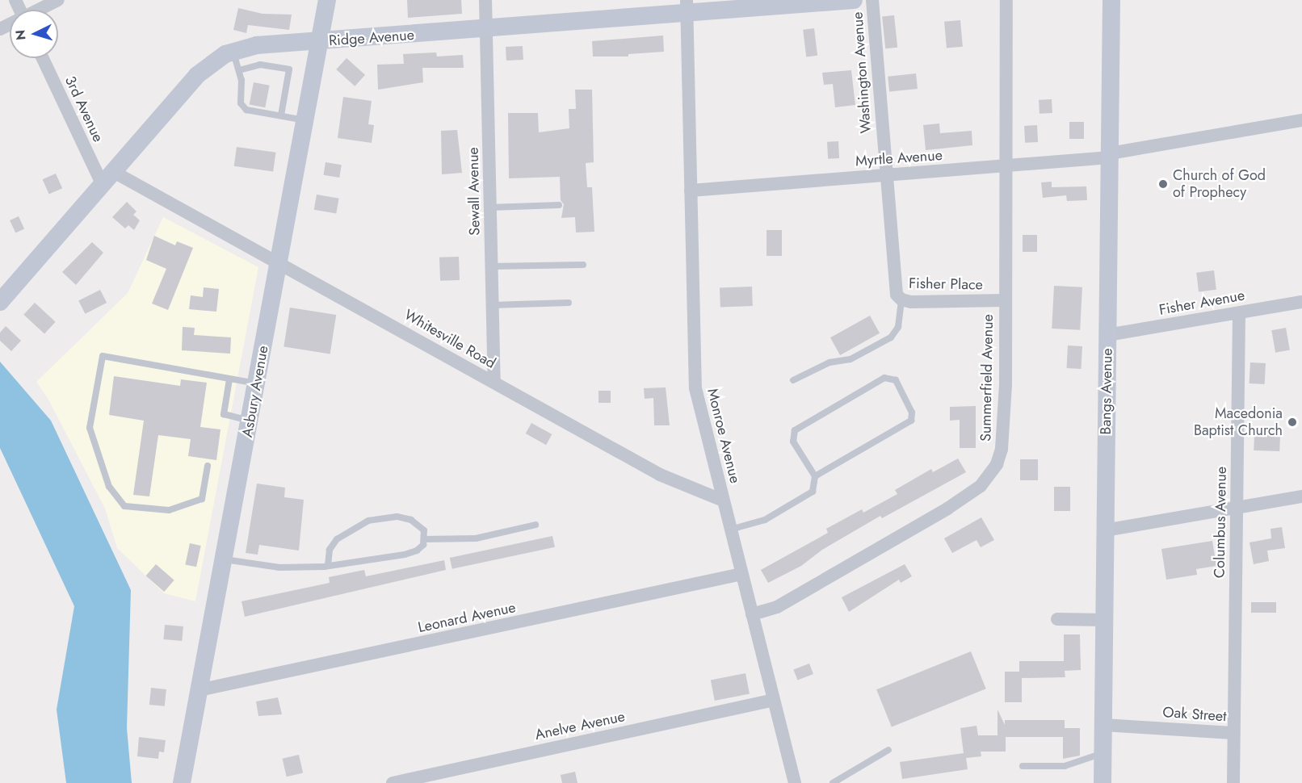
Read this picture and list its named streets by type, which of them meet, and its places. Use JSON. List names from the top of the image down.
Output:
{
  "streets": {
    "street": [
      "Ridge Avenue",
      "Washington Avenue",
      "3rd Avenue",
      "Myrtle Avenue",
      "Sewall Avenue",
      "Fisher Place",
      "Fisher Avenue",
      "Whitesville Road",
      "Summerfield Avenue",
      "Asbury Avenue",
      "Bangs Avenue",
      "Monroe Avenue",
      "Columbus Avenue",
      "Leonard Avenue",
      "Oak Street",
      "Anelve Avenue"
    ]
  },
  "crossings": [
    ["Ridge Avenue", "3rd Avenue"],
    ["Ridge Avenue", "Sewall Avenue"],
    ["Ridge Avenue", "Whitesville Road"],
    ["Ridge Avenue", "Asbury Avenue"],
    ["Ridge Avenue", "Monroe Avenue"],
    ["Washington Avenue", "Myrtle Avenue"],
    ["Washington Avenue", "Fisher Place"],
    ["3rd Avenue", "Whitesville Road"],
    ["Myrtle Avenue", "Summerfield Avenue"],
    ["Myrtle Avenue", "Bangs Avenue"],
    ["Myrtle Avenue", "Monroe Avenue"],
    ["Sewall Avenue", "Whitesville Road"],
    ["Fisher Place", "Summerfield Avenue"],
    ["Fisher Avenue", "Bangs Avenue"],
    ["Fisher Avenue", "Columbus Avenue"],
    ["Whitesville Road", "Asbury Avenue"],
    ["Whitesville Road", "Monroe Avenue"],
    ["Summerfield Avenue", "Monroe Avenue"],
    ["Asbury Avenue", "Leonard Avenue"],
    ["Bangs Avenue", "Oak Street"],
    ["Monroe Avenue", "Leonard Avenue"],
    ["Monroe Avenue", "Anelve Avenue"],
    ["Columbus Avenue", "Oak Street"]
  ],
  "places": ["Church of God of Prophecy", "Macedonia Baptist Church"],
  "north": "left"
}
